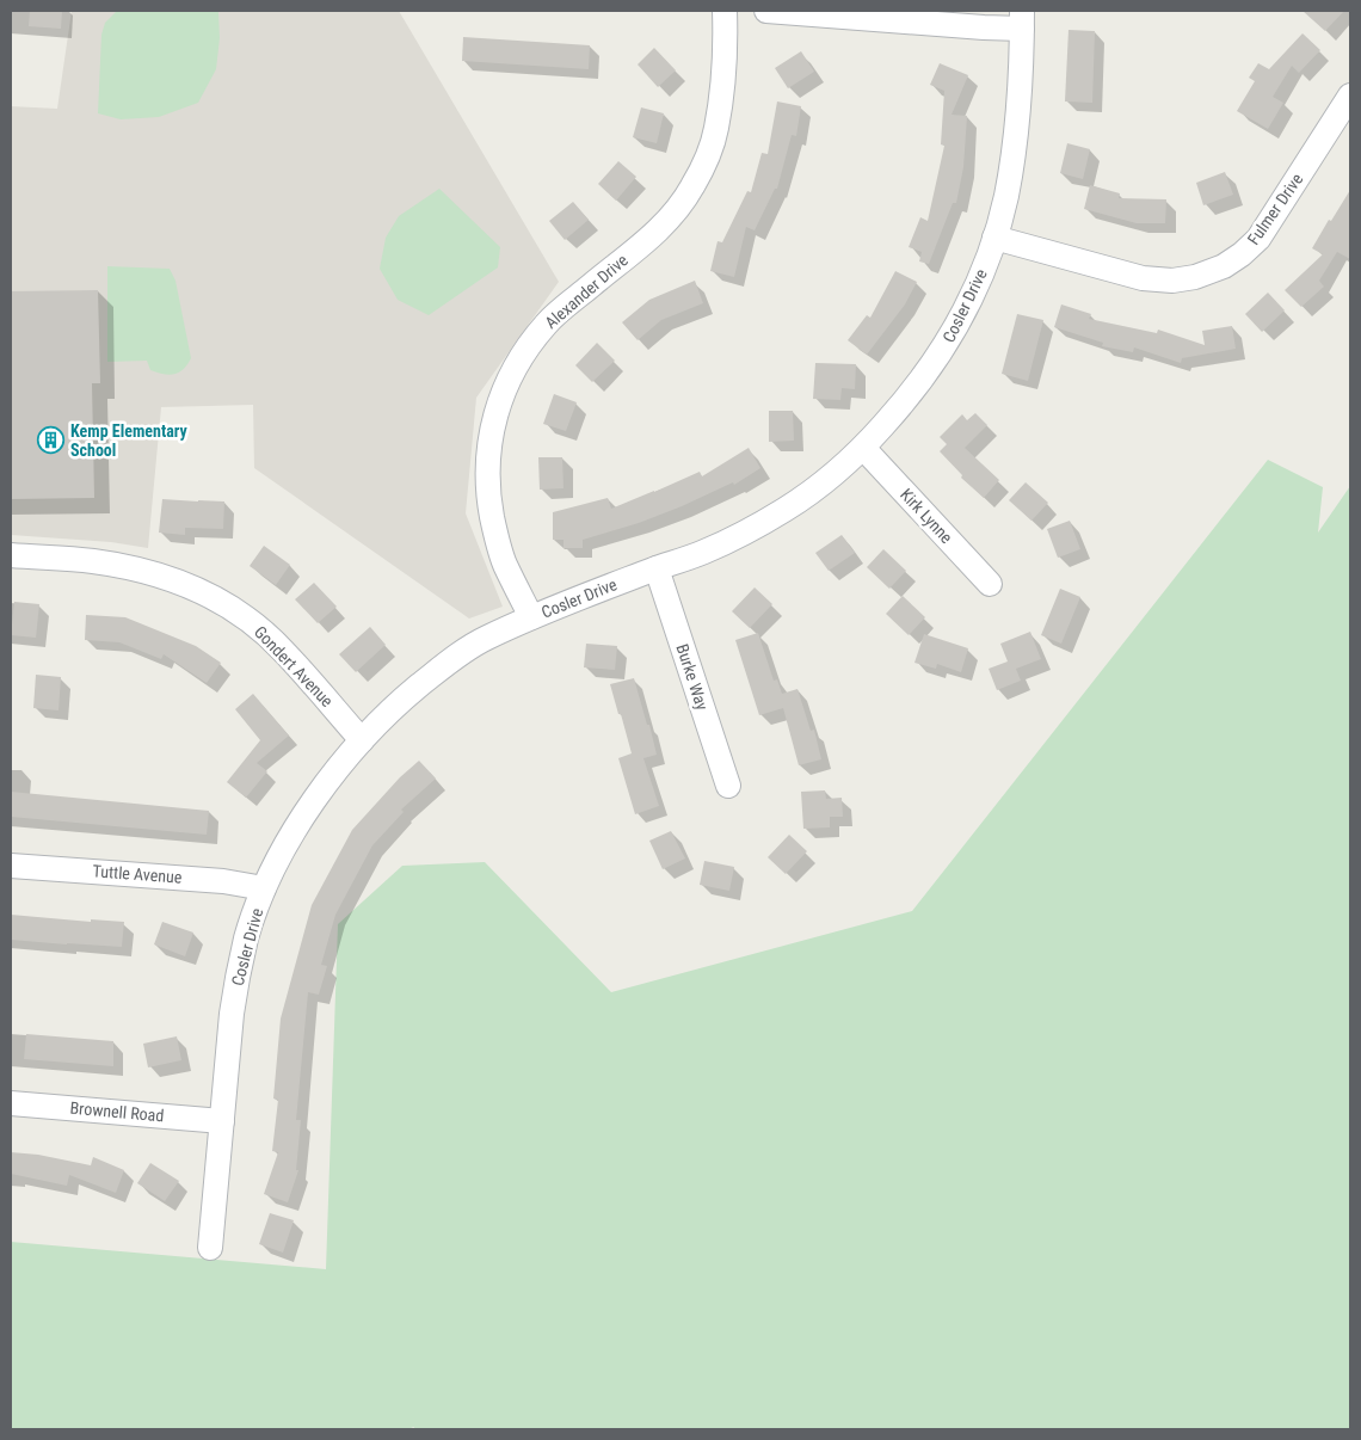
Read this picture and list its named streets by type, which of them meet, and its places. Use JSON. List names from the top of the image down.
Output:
{
  "streets": {
    "street": [
      "Fulmer Drive",
      "Alexander Drive",
      "Cosler Drive",
      "Kirk Lynne",
      "Gondert Avenue",
      "Burke Way",
      "Tuttle Avenue",
      "Brownell Road"
    ]
  },
  "crossings": [
    ["Fulmer Drive", "Cosler Drive"],
    ["Alexander Drive", "Cosler Drive"],
    ["Cosler Drive", "Kirk Lynne"],
    ["Cosler Drive", "Gondert Avenue"],
    ["Cosler Drive", "Burke Way"],
    ["Cosler Drive", "Tuttle Avenue"],
    ["Cosler Drive", "Brownell Road"]
  ],
  "places": {
    "building": ["Kemp Elementary School"]
  }
}
